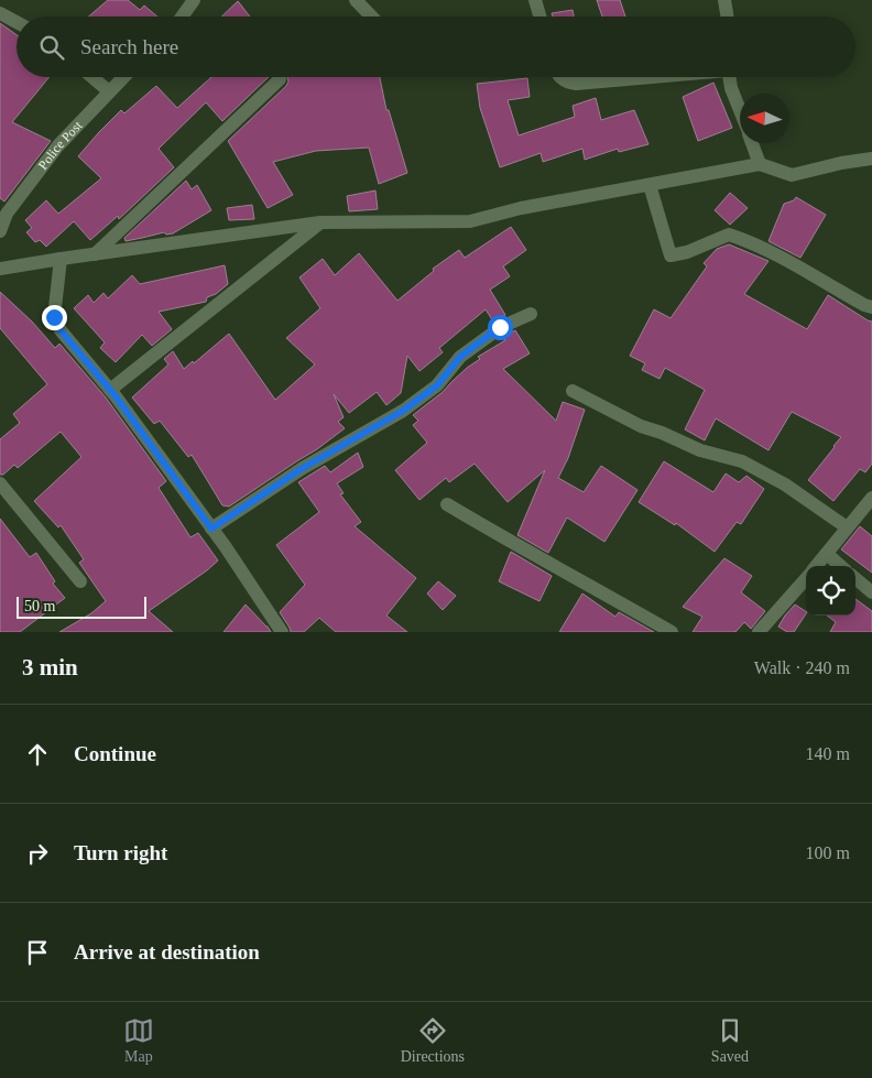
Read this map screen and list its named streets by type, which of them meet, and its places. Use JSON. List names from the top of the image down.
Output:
{
  "streets": {
    "street": ["Police Post"]
  },
  "scale_bar": "50 m",
  "north": "left",
  "page": {
    "search": "Search here",
    "scale": "50 m",
    "heading": ["3 min", "Walk · 240 m"],
    "list": [
      ["Continue", "140 m"],
      ["Turn right", "100 m"],
      "Arrive at destination"
    ],
    "nav": ["Map", "Directions", "Saved"]
  }
}
